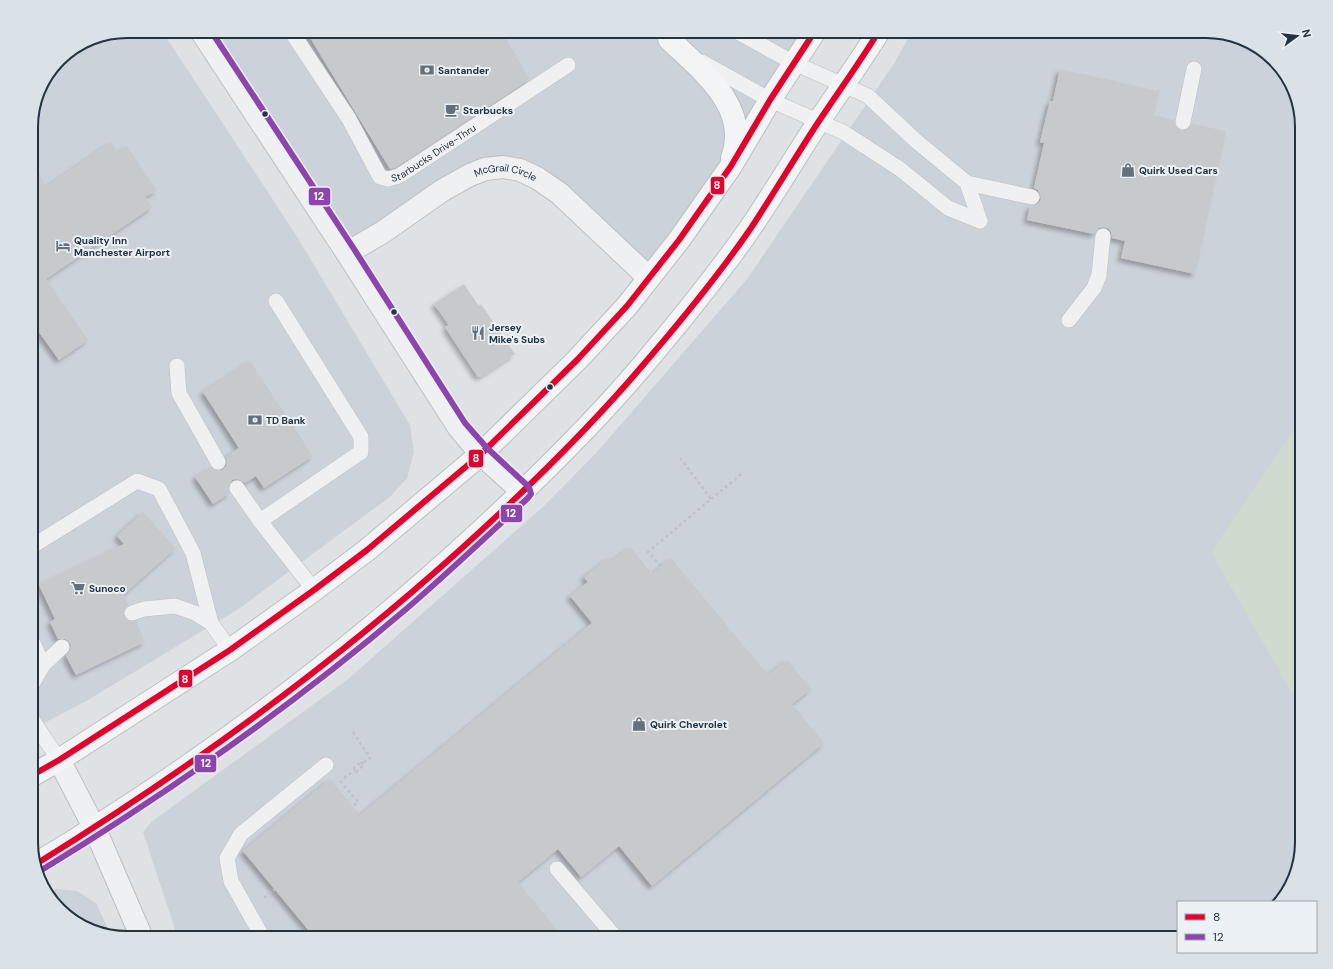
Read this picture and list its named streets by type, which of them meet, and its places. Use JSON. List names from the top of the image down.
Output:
{
  "streets": {
    "street": ["McGrail Circle"],
    "lane": ["Starbucks Drive-Thru"]
  },
  "places": {
    "bank": ["Santander", "TD Bank"],
    "cafe": ["Starbucks"],
    "shop": ["Quirk Used Cars", "Quirk Chevrolet"],
    "hotel": ["Quality Inn Manchester Airport"],
    "restaurant": ["Jersey Mike's Subs"],
    "supermarket": ["Sunoco"]
  },
  "lines": ["transit line 8", "transit line 12"],
  "legend": ["8", "12"],
  "north": "right"
}
